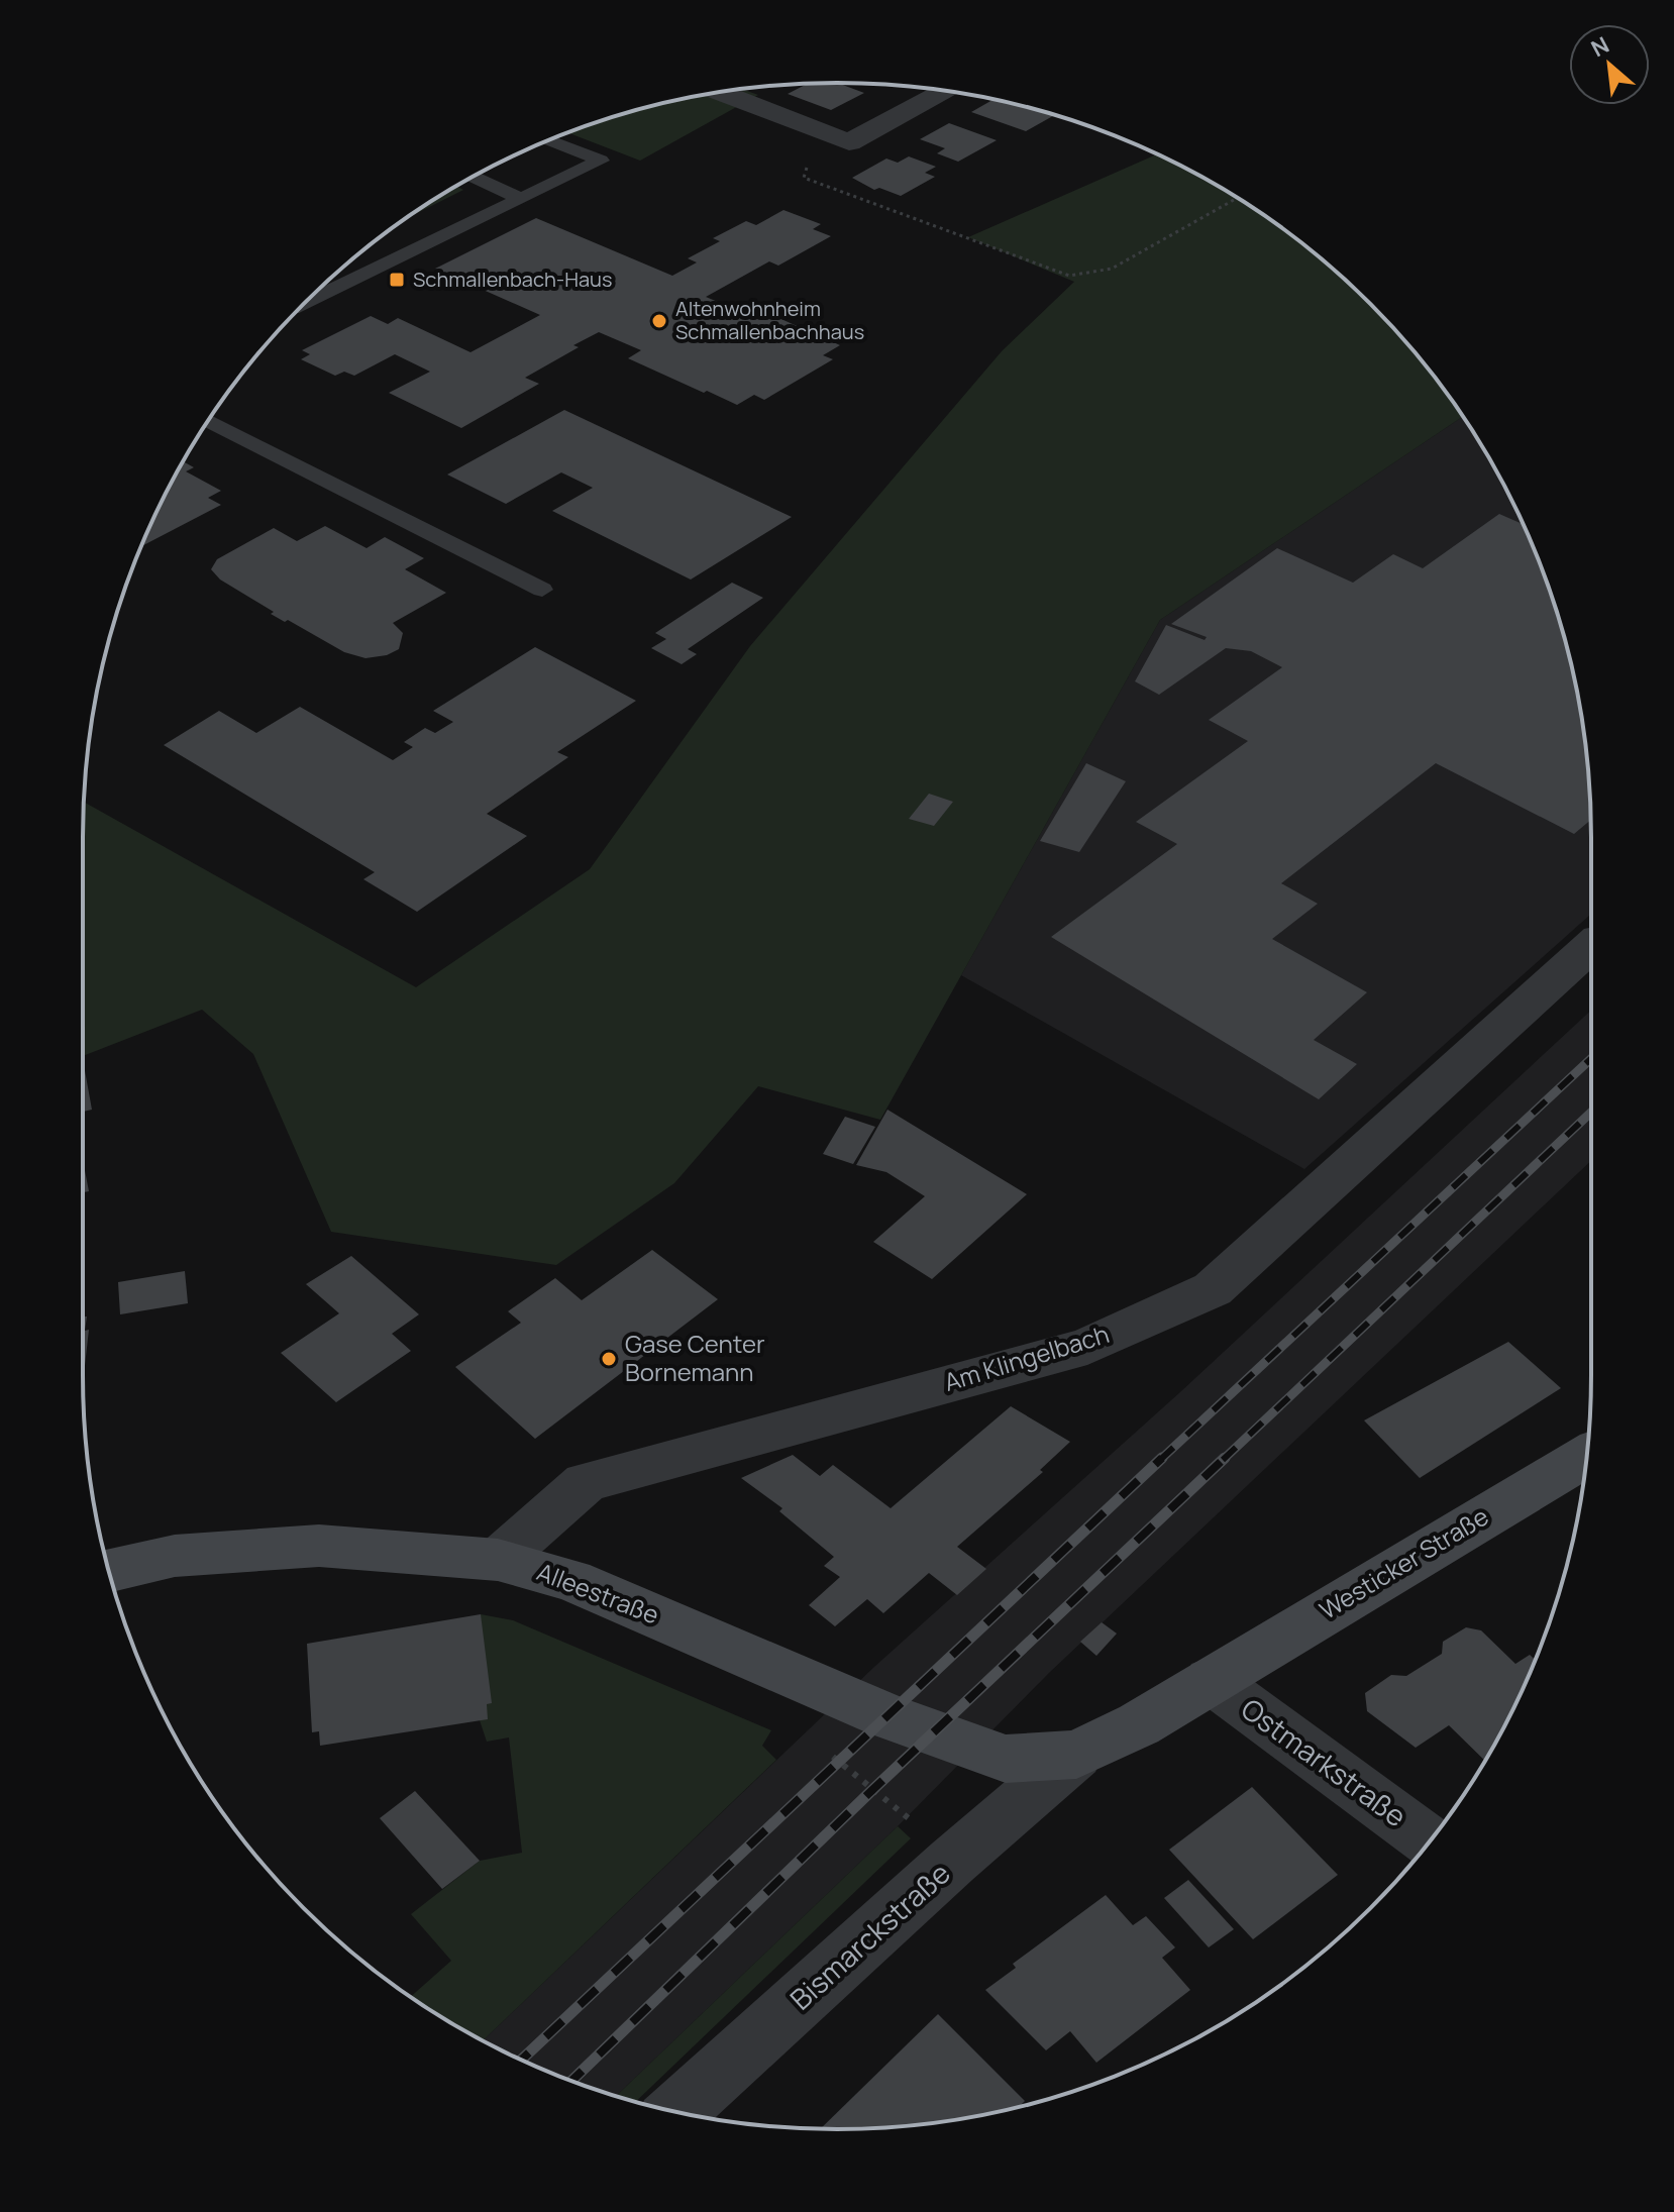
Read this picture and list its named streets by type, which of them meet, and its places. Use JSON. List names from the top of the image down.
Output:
{
  "streets": {
    "main road": ["Westicker Straße", "Alleestraße"],
    "street": ["Am Klingelbach", "Ostmarkstraße", "Bismarckstraße"]
  },
  "crossings": [
    ["Am Klingelbach", "Alleestraße"],
    ["Westicker Straße", "Alleestraße"],
    ["Westicker Straße", "Ostmarkstraße"],
    ["Westicker Straße", "Bismarckstraße"],
    ["Alleestraße", "Bismarckstraße"]
  ],
  "places": {
    "transit": ["Schmallenbach-Haus"],
    "other": ["Altenwohnheim Schmallenbachhaus", "Gase Center Bornemann"]
  },
  "north": "top left"
}
